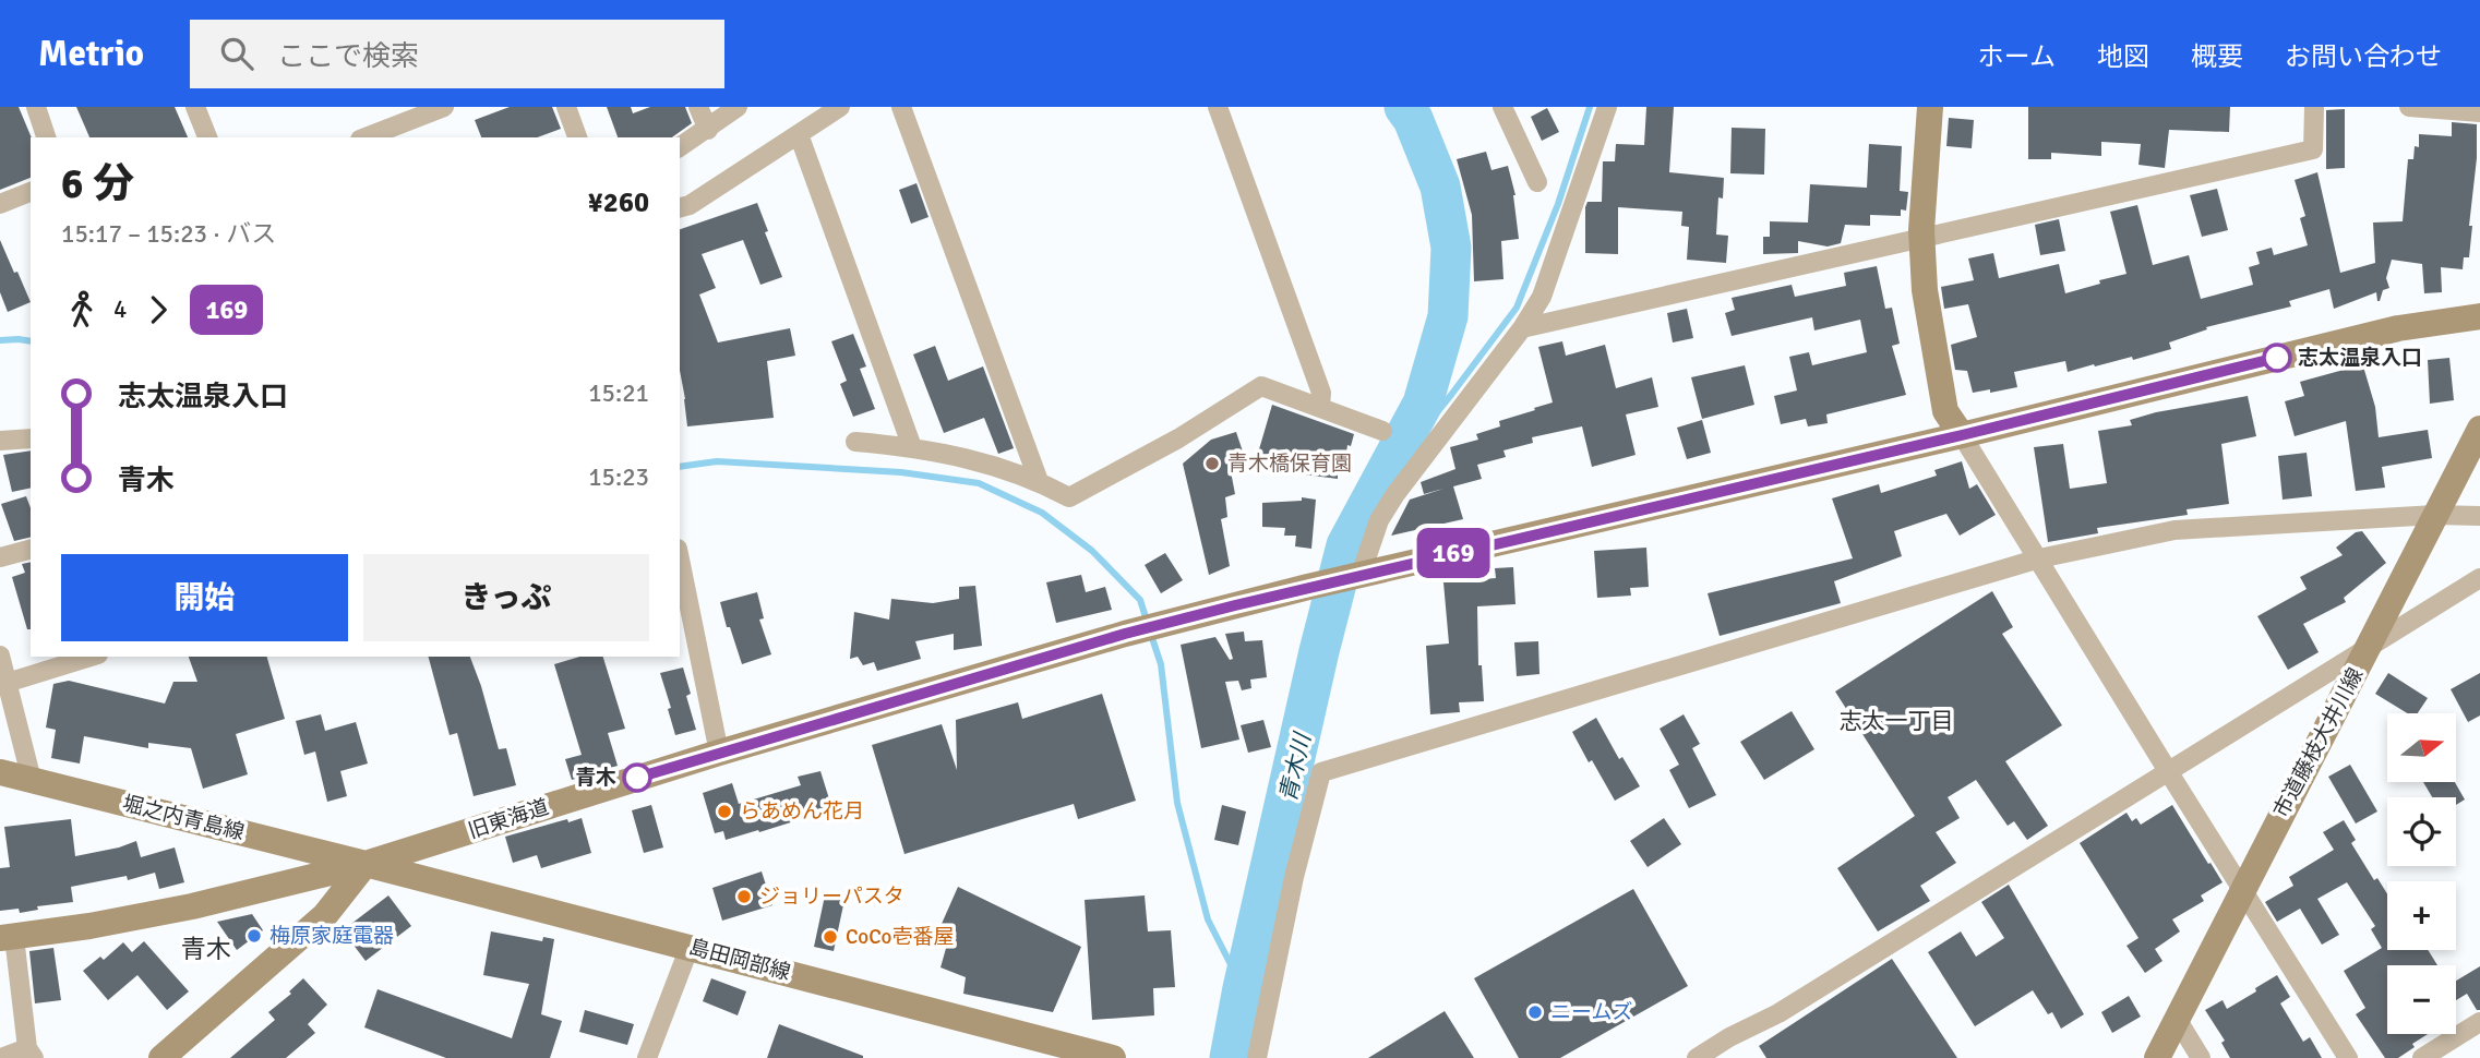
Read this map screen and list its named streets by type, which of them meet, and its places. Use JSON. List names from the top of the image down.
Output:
{
  "streets": {
    "street": [
      "市道藤枝大井川線",
      "堀之内青島線",
      "旧東海道",
      "島田岡部線"
    ]
  },
  "crossings": [
    ["堀之内青島線", "旧東海道"],
    ["堀之内青島線", "島田岡部線"],
    ["旧東海道", "島田岡部線"]
  ],
  "districts": ["志太一丁目", "青木"],
  "water": ["青木川"],
  "places": [
    "志太温泉入口",
    "青木橋保育園",
    "青木",
    "らあめん花月",
    "ジョリーパスタ",
    "梅原家庭電器",
    "CoCo壱番屋",
    "ニームズ"
  ],
  "lines": ["bus line 169"],
  "north": "right",
  "page": {
    "header": "Metrio",
    "search": "ここで検索",
    "nav": [
      "ホーム",
      "地図",
      "概要",
      "お問い合わせ"
    ],
    "on_map": "169",
    "heading": ["6 分", "15:17 – 15:23 · バス", "¥260"],
    "legs": ["4", "169"],
    "list": [
      {
        "name": "志太温泉入口",
        "value": "15:21"
      },
      {
        "name": "青木",
        "value": "15:23"
      }
    ],
    "buttons": ["開始", "きっぷ"],
    "map_buttons": ["+", "−"]
  }
}
